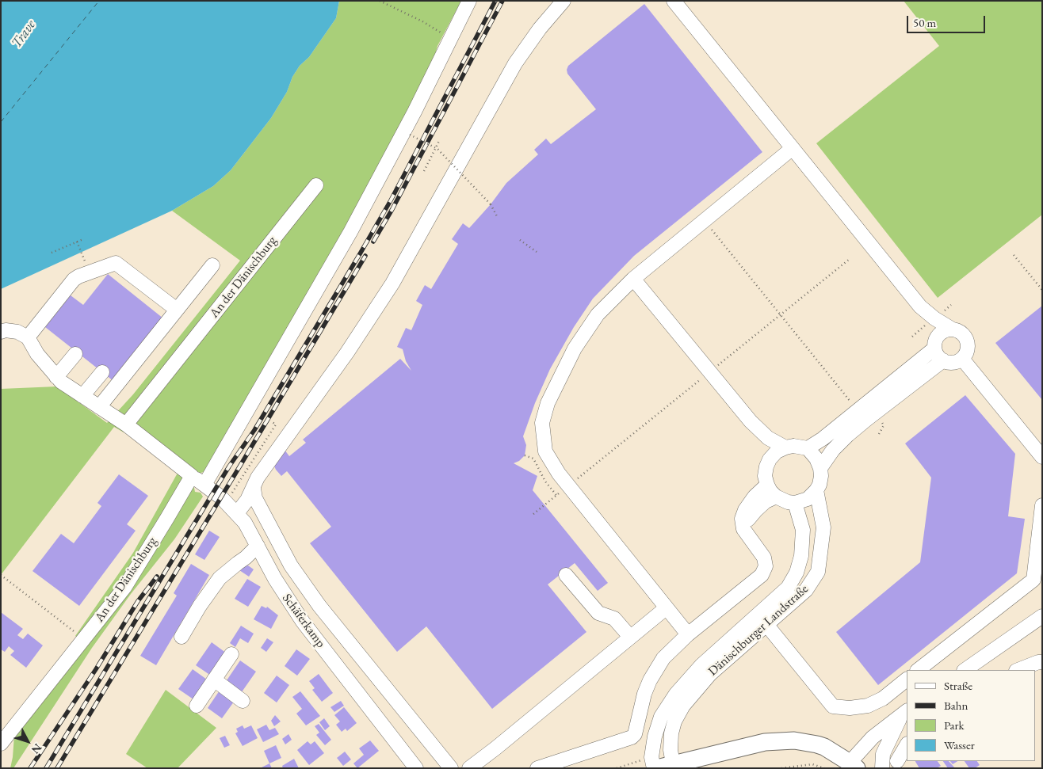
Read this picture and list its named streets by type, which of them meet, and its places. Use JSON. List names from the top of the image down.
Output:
{
  "streets": {
    "main road": ["Dänischburger Landstraße"],
    "street": ["An der Dänischburg", "Schäferkamp"]
  },
  "crossings": [
    ["An der Dänischburg", "Schäferkamp"]
  ],
  "water": ["Trave"],
  "legend": [
    "Straße",
    "Bahn",
    "Park",
    "Wasser"
  ],
  "scale_bar": "50 m",
  "north": "bottom right"
}
